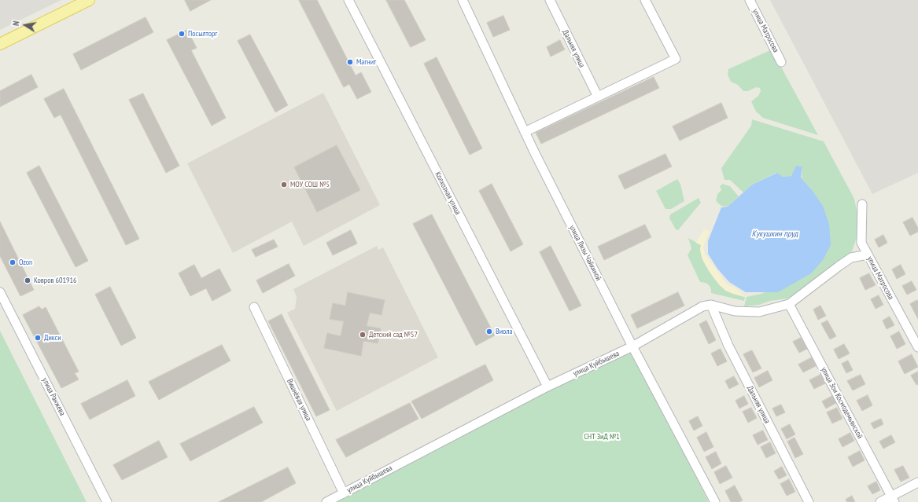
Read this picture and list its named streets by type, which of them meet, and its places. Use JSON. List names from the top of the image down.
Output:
{
  "streets": {
    "street": [
      "улица Матросова",
      "Дальняя улица",
      "Колхозная улица",
      "улица Лизы Чайкиной",
      "улица Куйбышева",
      "улица Ранжева",
      "Вишнёвая улица",
      "улица Зои Космодемьянской"
    ]
  },
  "crossings": [
    ["Дальняя улица", "улица Куйбышева"],
    ["Колхозная улица", "улица Куйбышева"],
    ["улица Лизы Чайкиной", "улица Куйбышева"],
    ["улица Куйбышева", "Вишнёвая улица"]
  ],
  "water": ["Кукушкин пруд"],
  "parks": ["СНТ ЗиД №1"],
  "places": [
    "Посылторг",
    "Магнит",
    "МОУ СОШ №5",
    "Ozon",
    "Ковров 601916",
    "Виола",
    "Детский сад №57",
    "Дикси"
  ],
  "north": "left"
}
